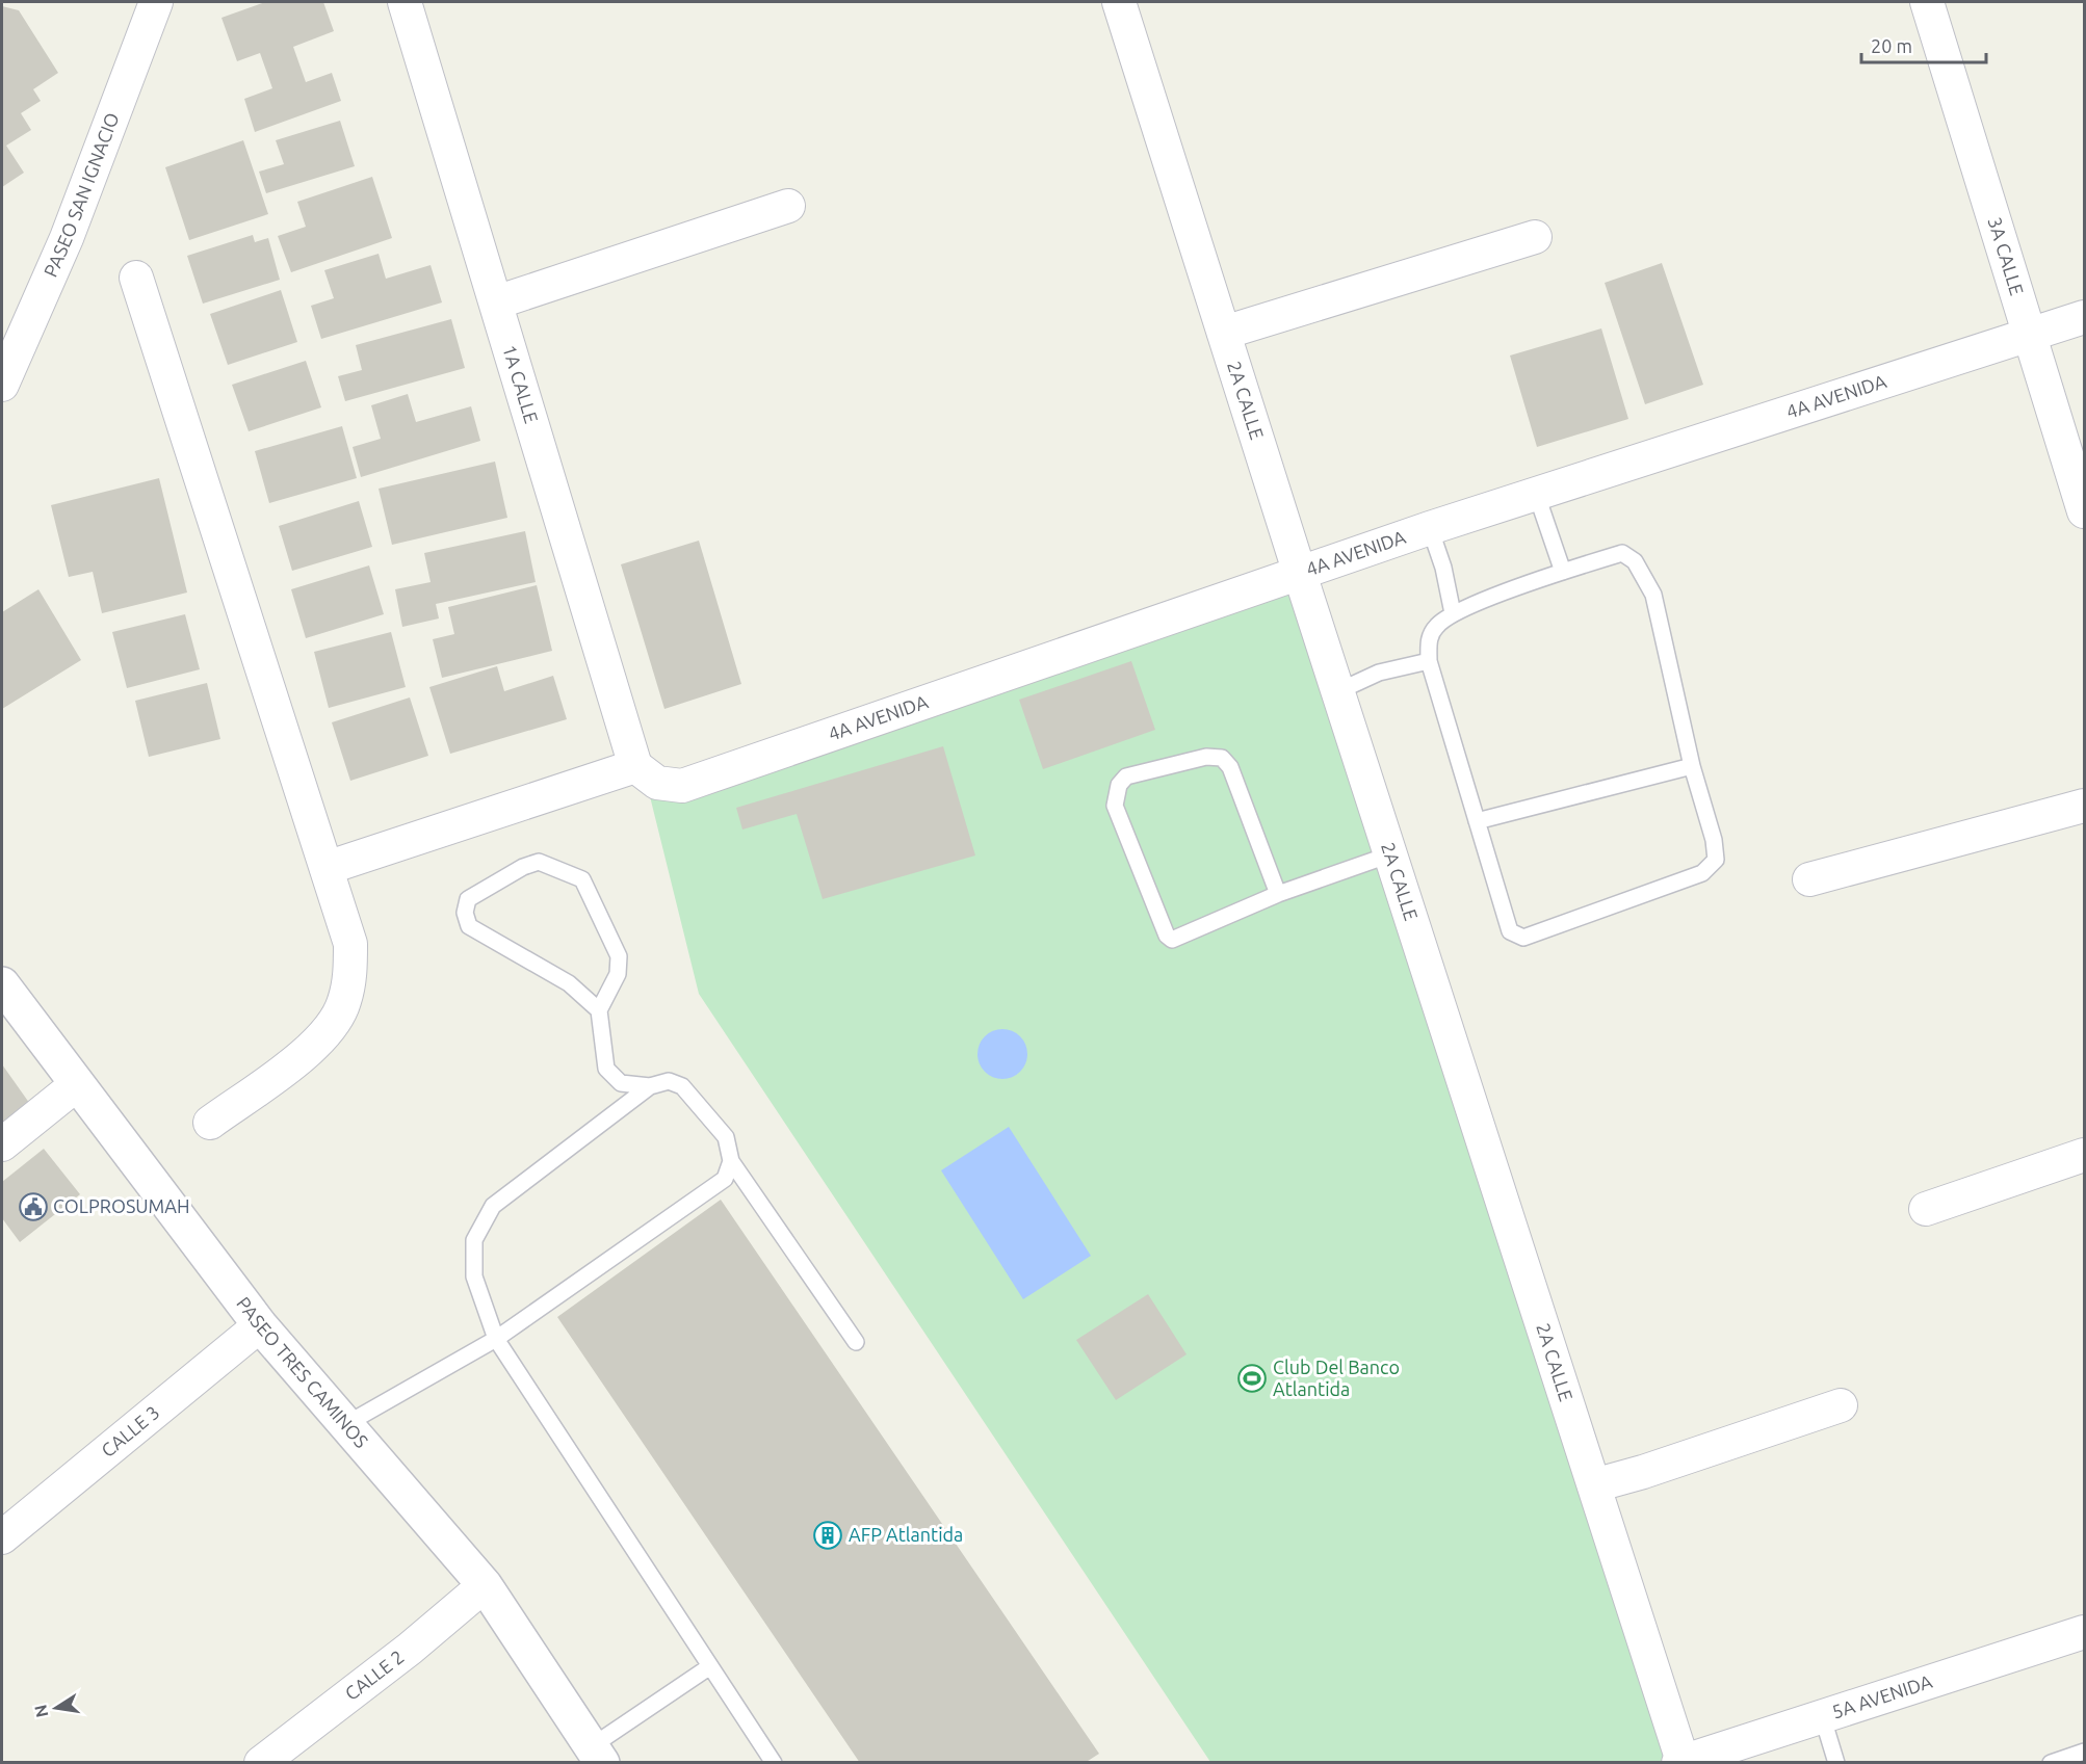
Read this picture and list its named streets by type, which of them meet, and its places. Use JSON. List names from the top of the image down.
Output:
{
  "streets": {
    "street": [
      "PASEO SAN IGNACIO",
      "3A CALLE",
      "1A CALLE",
      "4A AVENIDA",
      "2A CALLE",
      "PASEO TRES CAMINOS",
      "CALLE 3",
      "CALLE 2",
      "5A AVENIDA"
    ]
  },
  "crossings": [
    ["3A CALLE", "4A AVENIDA"],
    ["1A CALLE", "4A AVENIDA"],
    ["4A AVENIDA", "2A CALLE"],
    ["2A CALLE", "5A AVENIDA"],
    ["PASEO TRES CAMINOS", "CALLE 3"],
    ["PASEO TRES CAMINOS", "CALLE 2"]
  ],
  "places": {
    "public building": ["COLPROSUMAH"],
    "sports": ["Club Del Banco Atlantida"],
    "building": ["AFP Atlantida"]
  },
  "scale_bar": "20 m",
  "north": "left"
}
